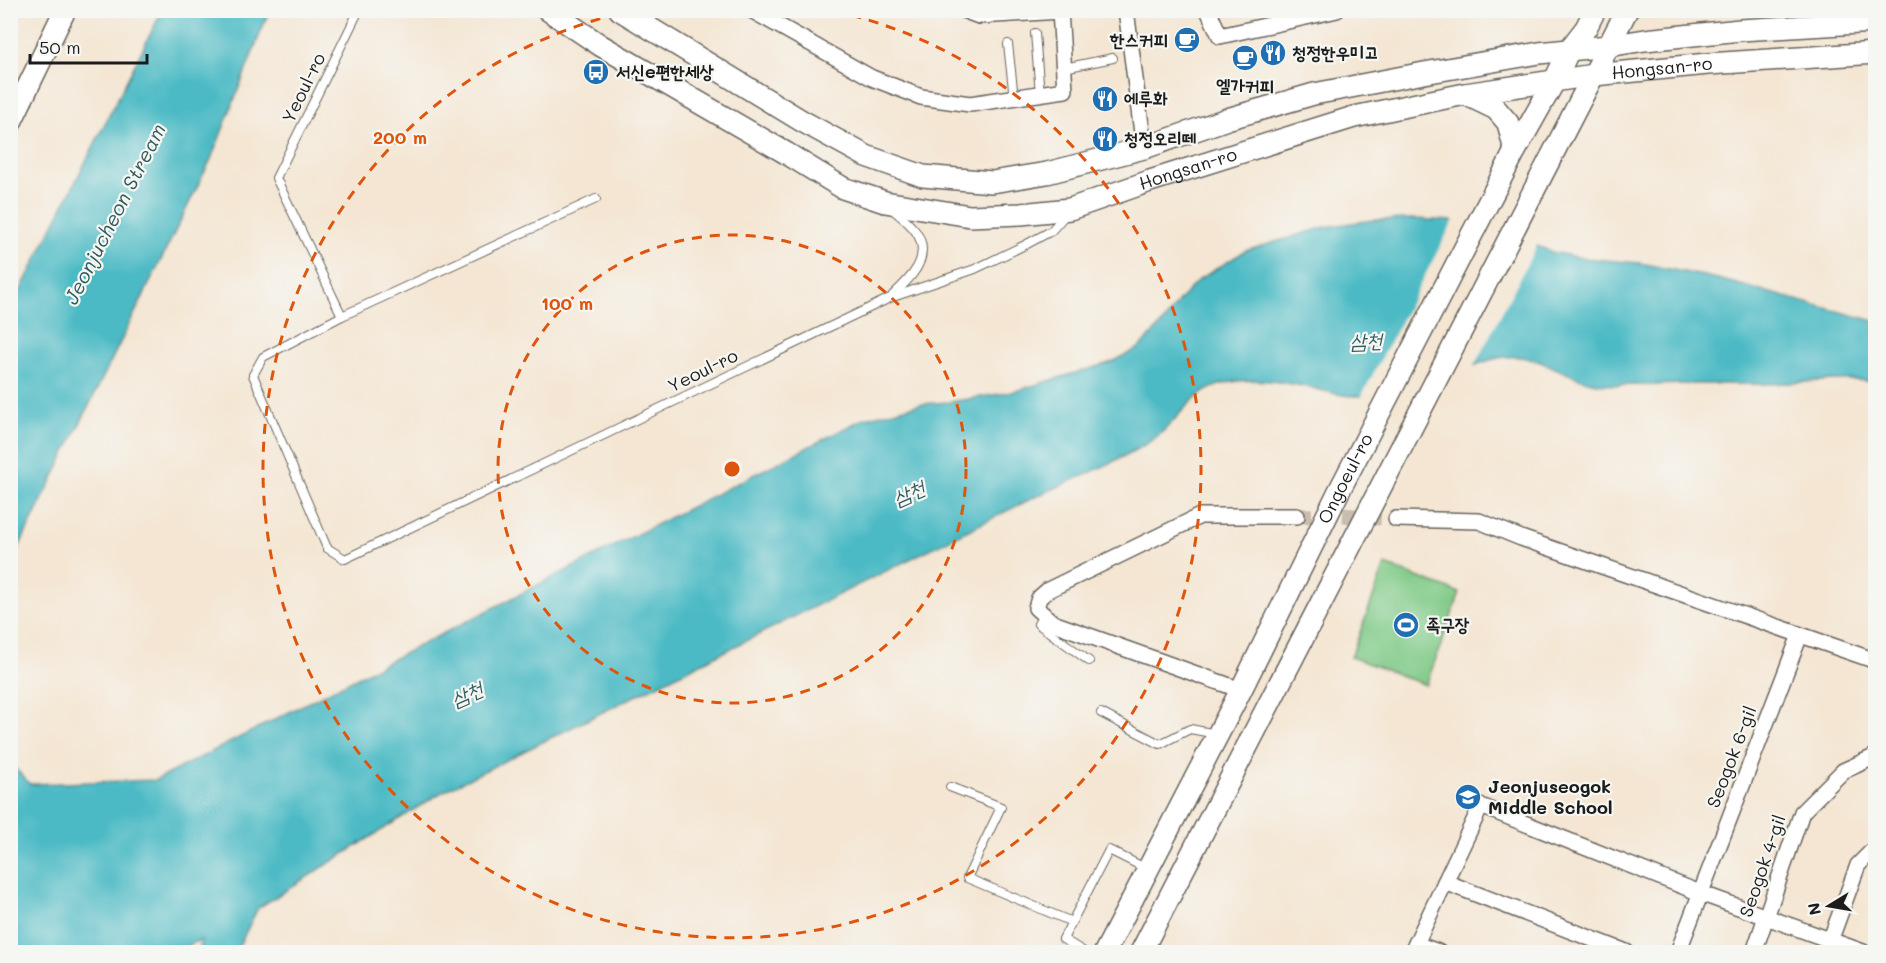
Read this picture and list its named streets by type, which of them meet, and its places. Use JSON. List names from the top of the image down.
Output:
{
  "streets": {
    "street": [
      "Hongsan-ro",
      "Ongoeul-ro",
      "Seogok 6-gil",
      "Seogok 4-gil"
    ],
    "lane": ["Yeoul-ro"]
  },
  "crossings": [
    ["Hongsan-ro", "Yeoul-ro"],
    ["Hongsan-ro", "Ongoeul-ro"]
  ],
  "water": ["Jeonjucheon Stream", "삼천"],
  "places": {
    "cafe": ["한스커피", "엘가커피"],
    "restaurant": ["청정한우미고", "에루화", "청정오리떼"],
    "bus stop": ["서신e편한세상"],
    "sports": ["족구장"],
    "school or university": ["Jeonjuseogok Middle School"]
  },
  "scale_bar": "50 m",
  "north": "left",
  "rings": ["200 m", "100 m"]
}
